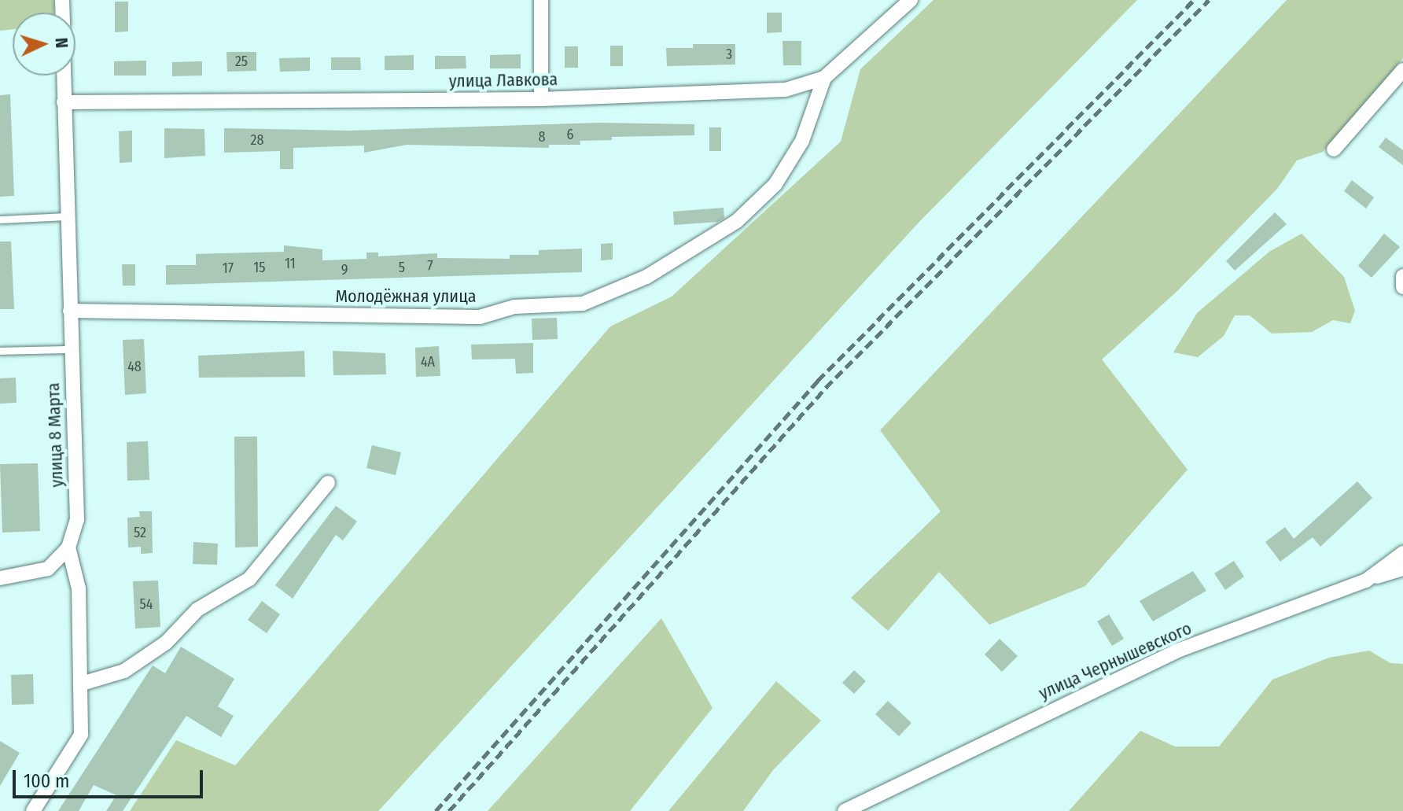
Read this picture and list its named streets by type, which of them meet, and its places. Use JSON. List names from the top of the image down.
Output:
{
  "streets": {
    "street": [
      "улица Лавкова",
      "Молодёжная улица",
      "улица 8 Марта",
      "улица Чернышевского"
    ]
  },
  "crossings": [
    ["улица Лавкова", "Молодёжная улица"],
    ["улица Лавкова", "улица 8 Марта"],
    ["Молодёжная улица", "улица 8 Марта"]
  ],
  "house_numbers": [
    "3",
    "25",
    "6",
    "8",
    "28",
    "11",
    "7",
    "15",
    "5",
    "17",
    "9",
    "4А",
    "48",
    "52",
    "54"
  ],
  "scale_bar": "100 m",
  "north": "right"
}
